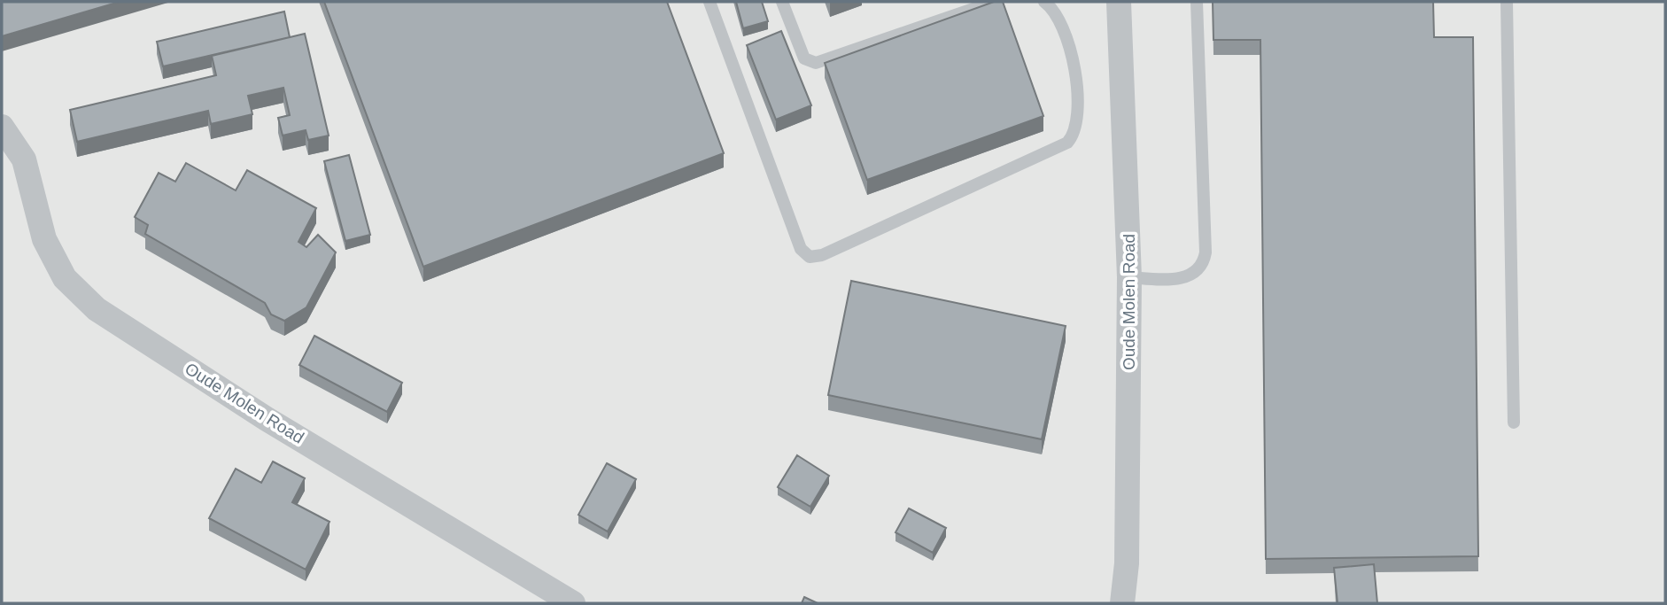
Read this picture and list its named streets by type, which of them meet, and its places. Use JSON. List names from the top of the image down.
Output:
{
  "streets": {
    "street": ["Oude Molen Road"]
  }
}
